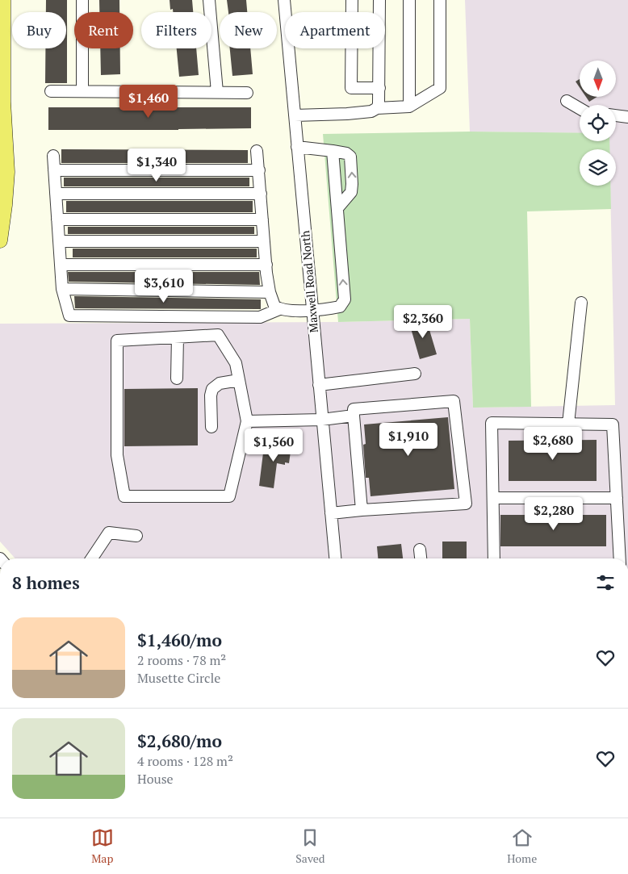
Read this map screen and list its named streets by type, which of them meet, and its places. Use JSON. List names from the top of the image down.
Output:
{
  "streets": {
    "street": ["Maxwell Road North"]
  },
  "north": "bottom",
  "page": {
    "chip": [
      "Buy",
      "Rent",
      "Filters",
      "New",
      "Apartment"
    ],
    "price": [
      "$1,460",
      "$1,340",
      "$3,610",
      "$2,360",
      "$1,910",
      "$2,680",
      "$1,560",
      "$2,280"
    ],
    "heading": "8 homes",
    "list": [
      {
        "name": "$1,460/mo",
        "note": "2 rooms · 78 m² · Musette Circle"
      },
      {
        "name": "$2,680/mo",
        "note": "4 rooms · 128 m² · House"
      }
    ],
    "tabs": ["Map", "Saved", "Home"]
  }
}
